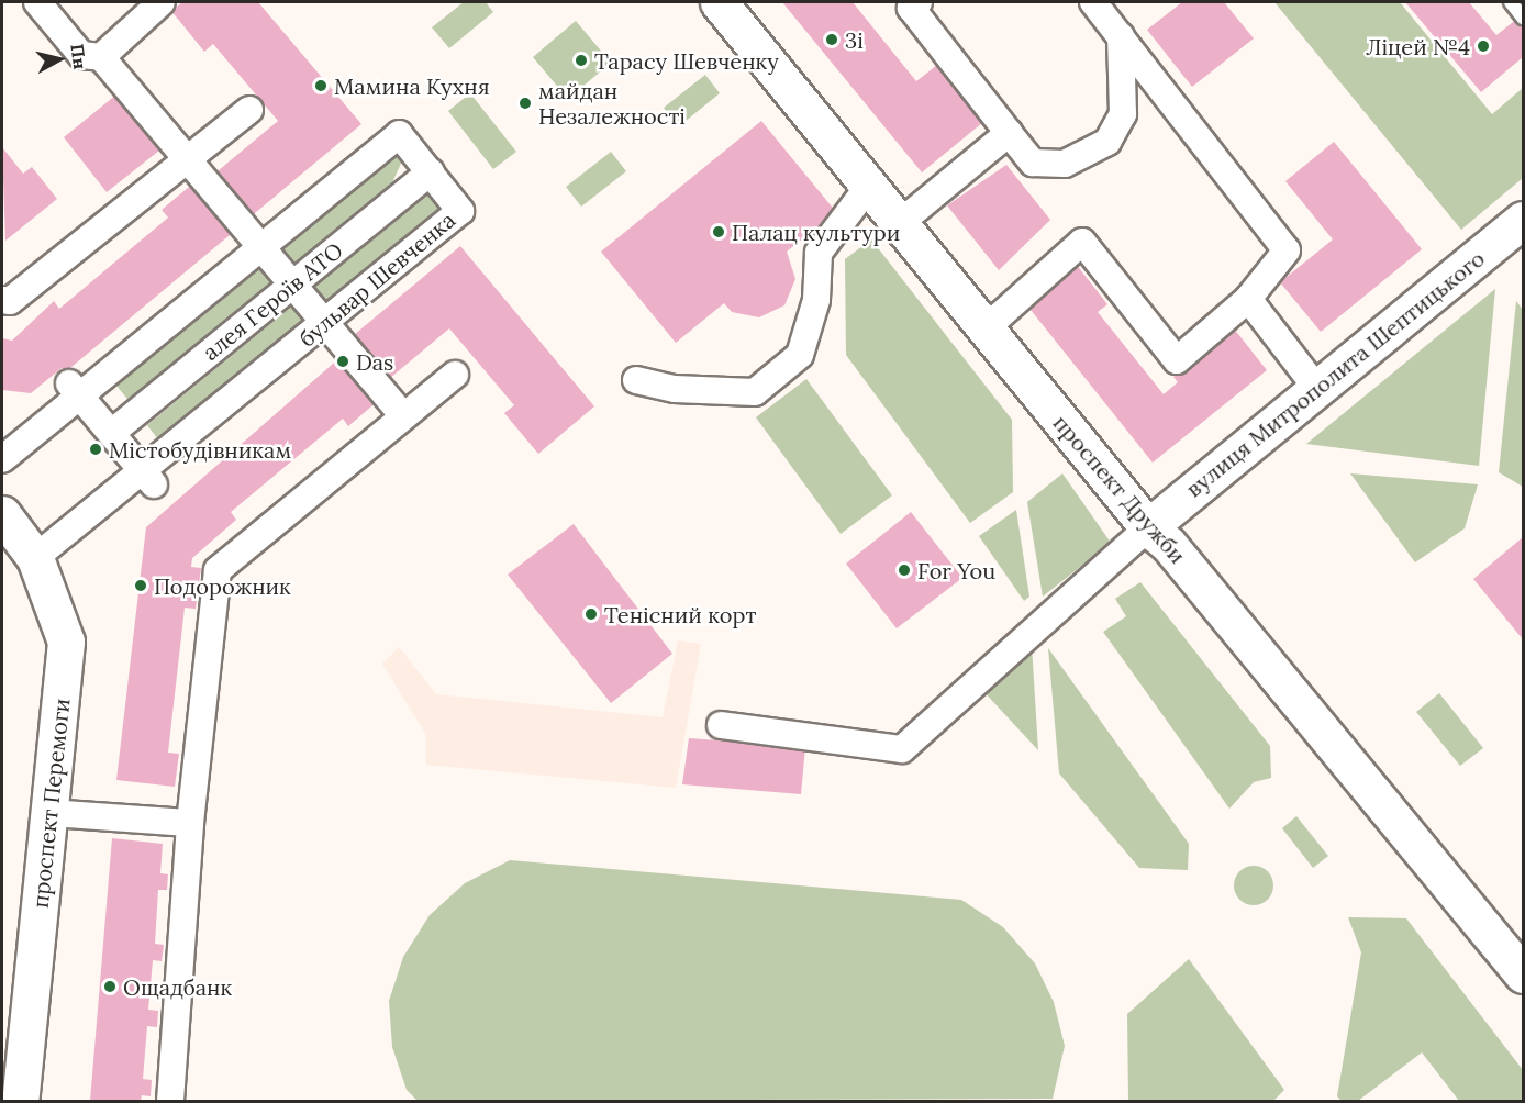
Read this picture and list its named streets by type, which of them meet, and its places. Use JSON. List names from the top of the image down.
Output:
{
  "streets": {
    "street": [
      "бульвар Шевченка",
      "алея Героїв АТО",
      "вулиця Митрополита Шептицького",
      "проспект Дружби",
      "проспект Перемоги"
    ]
  },
  "crossings": [
    ["бульвар Шевченка", "алея Героїв АТО"],
    ["бульвар Шевченка", "проспект Перемоги"],
    ["вулиця Митрополита Шептицького", "проспект Дружби"]
  ],
  "places": [
    "3і",
    "Ліцей №4",
    "Тарасу Шевченку",
    "Мамина Кухня",
    "майдан Незалежності",
    "Палац культури",
    "Das",
    "Містобудівникам",
    "For You",
    "Подорожник",
    "Тенісний корт",
    "Ощадбанк"
  ],
  "north": "right"
}
